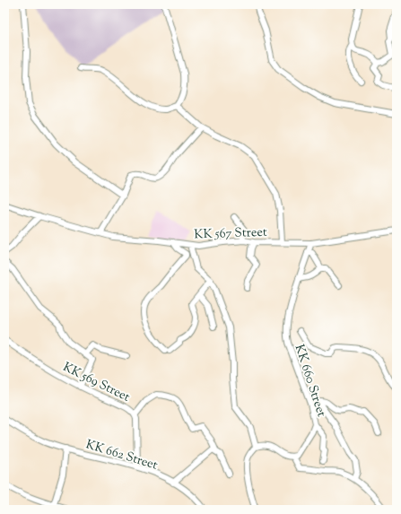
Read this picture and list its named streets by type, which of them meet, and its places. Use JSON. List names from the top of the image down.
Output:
{
  "streets": {
    "street": [
      "KK 567 Street",
      "KK 660 Street",
      "KK 569 Street",
      "KK 662 Street"
    ]
  },
  "crossings": [
    ["KK 567 Street", "KK 660 Street"],
    ["KK 569 Street", "KK 662 Street"]
  ]
}
